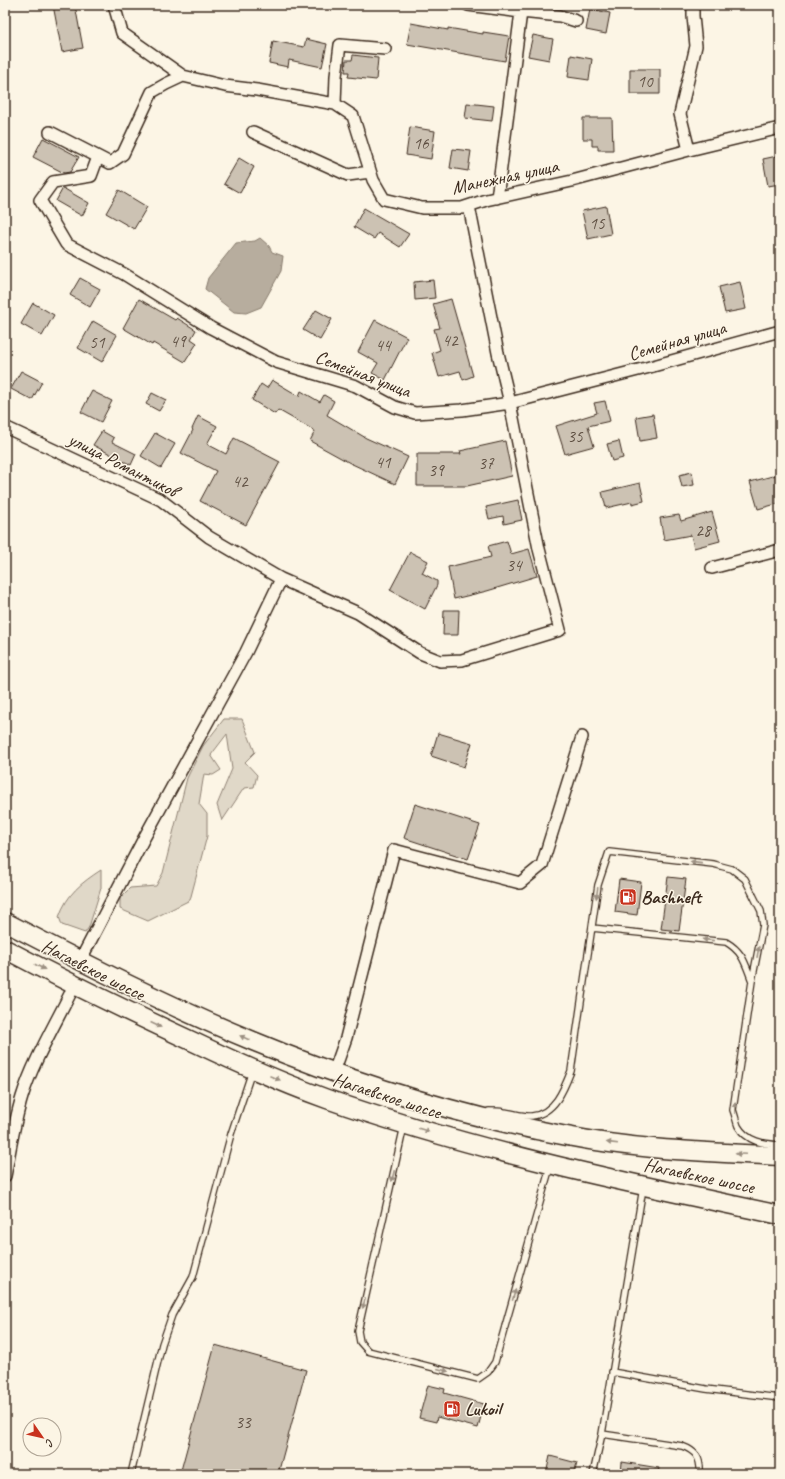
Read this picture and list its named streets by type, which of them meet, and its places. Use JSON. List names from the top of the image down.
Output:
{
  "streets": {
    "main road": ["Нагаевское шоссе"],
    "street": ["Манежная улица", "Семейная улица", "улица Романтиков"]
  },
  "crossings": [
    ["Семейная улица", "улица Романтиков"]
  ],
  "places": {
    "fuel station": ["Bashneft", "Lukoil"]
  },
  "house_numbers": [
    "10",
    "16",
    "15",
    "42",
    "49",
    "51",
    "44",
    "35",
    "41",
    "37",
    "39",
    "42",
    "28",
    "34",
    "33"
  ],
  "north": "bottom right"
}
